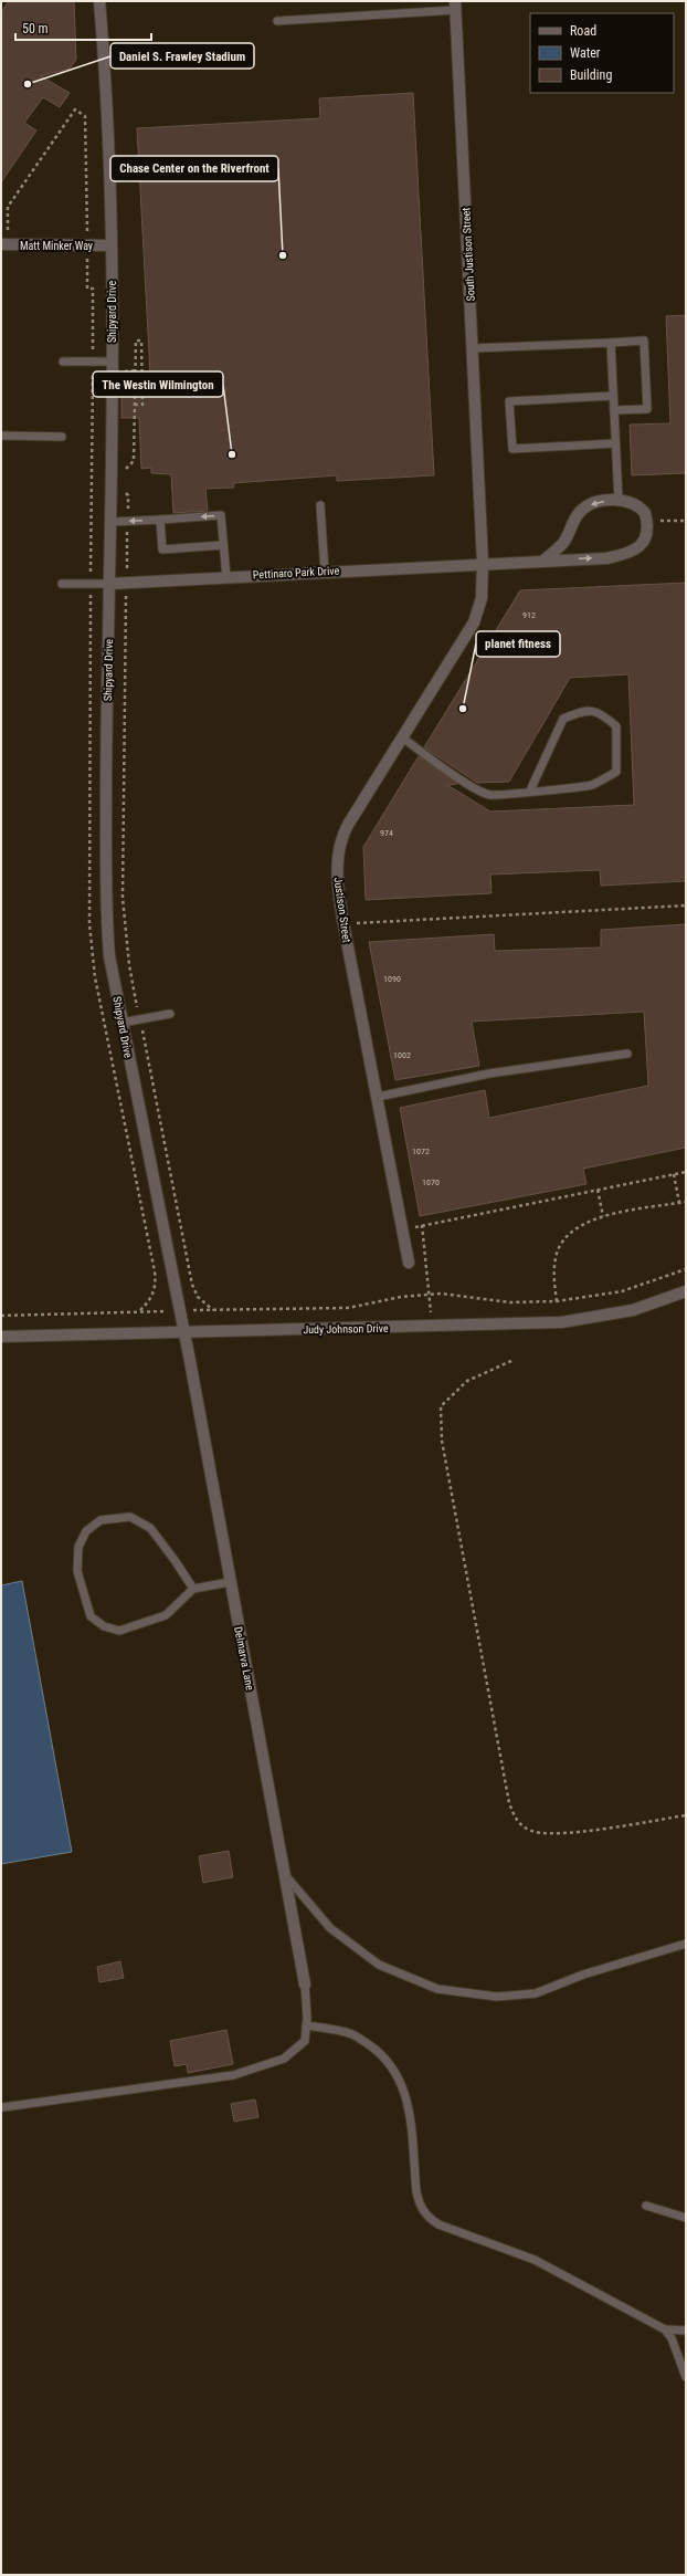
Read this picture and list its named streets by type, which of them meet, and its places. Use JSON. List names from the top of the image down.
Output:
{
  "streets": {
    "street": [
      "Matt Minker Way",
      "South Justison Street",
      "Shipyard Drive",
      "Pettinaro Park Drive",
      "Justison Street",
      "Judy Johnson Drive",
      "Delmarva Lane"
    ]
  },
  "crossings": [
    ["Matt Minker Way", "Shipyard Drive"],
    ["South Justison Street", "Pettinaro Park Drive"],
    ["South Justison Street", "Justison Street"],
    ["Shipyard Drive", "Pettinaro Park Drive"],
    ["Shipyard Drive", "Judy Johnson Drive"],
    ["Shipyard Drive", "Delmarva Lane"],
    ["Pettinaro Park Drive", "Justison Street"],
    ["Judy Johnson Drive", "Delmarva Lane"]
  ],
  "places": [
    "Daniel S. Frawley Stadium",
    "Chase Center on the Riverfront",
    "The Westin Wilmington",
    "planet fitness"
  ],
  "house_numbers": [
    "912",
    "974",
    "1090",
    "1002",
    "1072",
    "1070"
  ],
  "legend": ["Road", "Water", "Building"],
  "scale_bar": "50 m"
}
